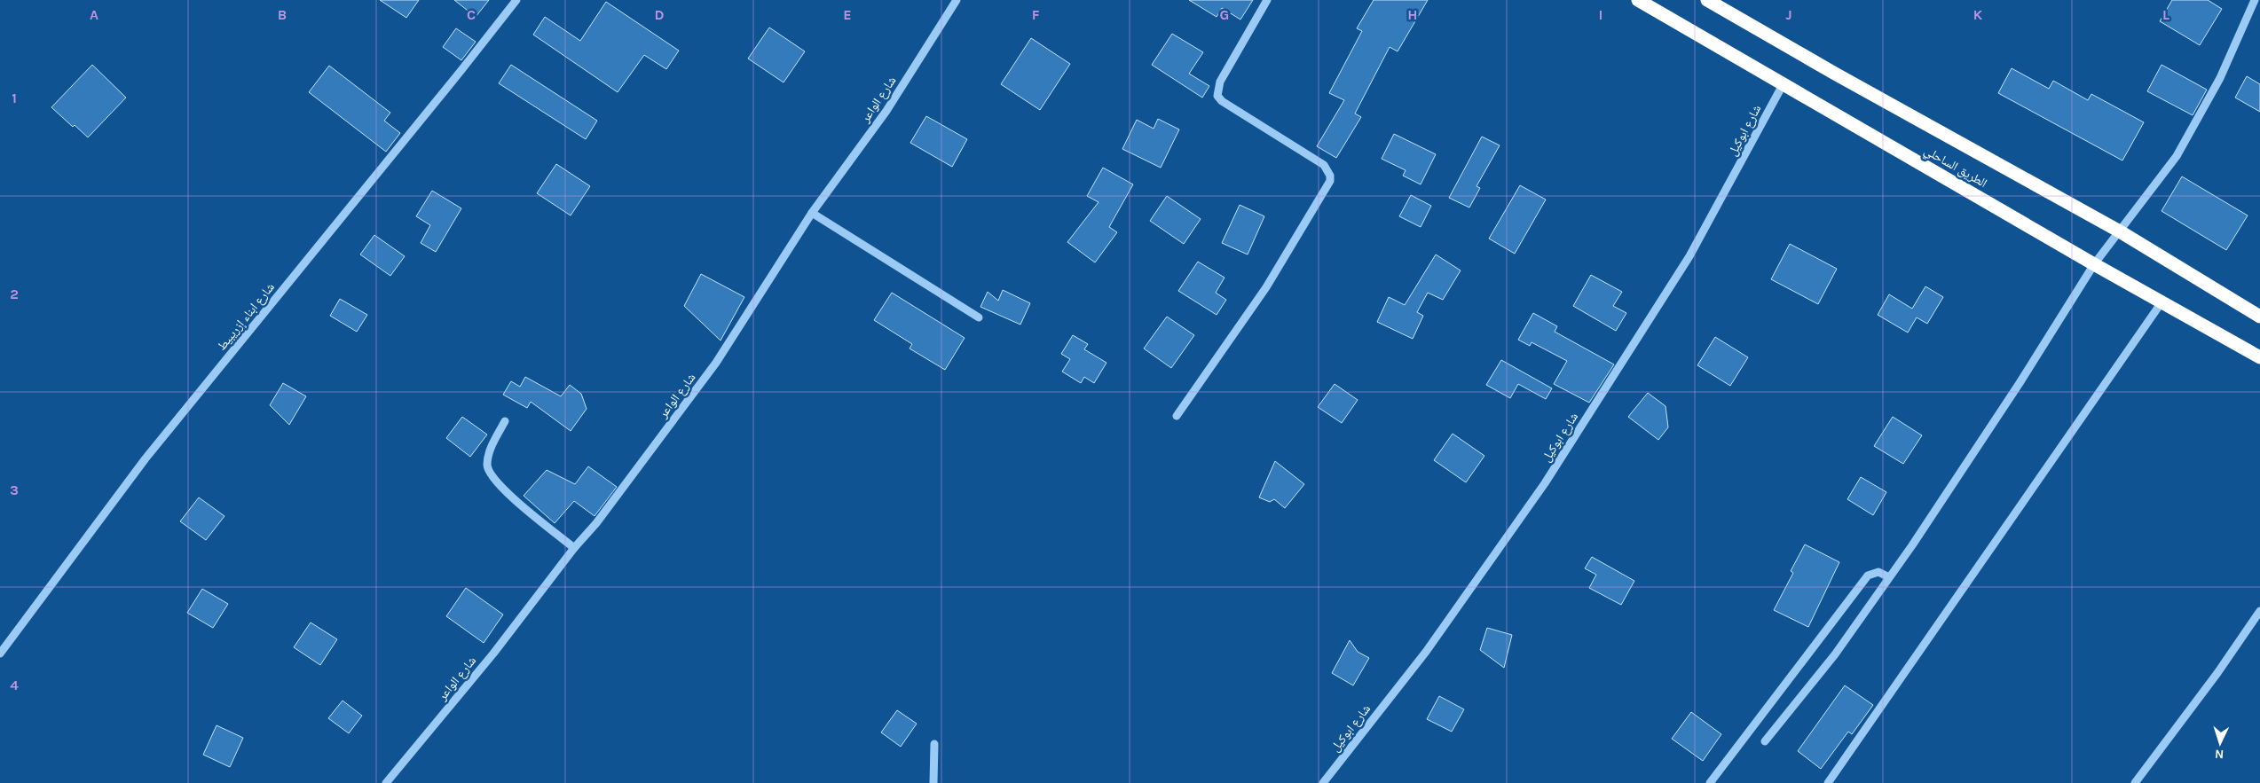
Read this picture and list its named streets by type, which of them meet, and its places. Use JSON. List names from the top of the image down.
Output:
{
  "streets": {
    "highway": ["الطريق الساحلي"],
    "street": ["شارع الواعر", "شارع ابوكيل", "شارع ابناء إزريبيط"]
  },
  "crossings": [
    ["شارع ابوكيل", "الطريق الساحلي"]
  ],
  "north": "bottom",
  "grid": {
    "columns": [
      "A",
      "B",
      "C",
      "D",
      "E",
      "F",
      "G",
      "H",
      "I",
      "J",
      "K",
      "L"
    ],
    "rows": [
      "1",
      "2",
      "3",
      "4"
    ]
  }
}
